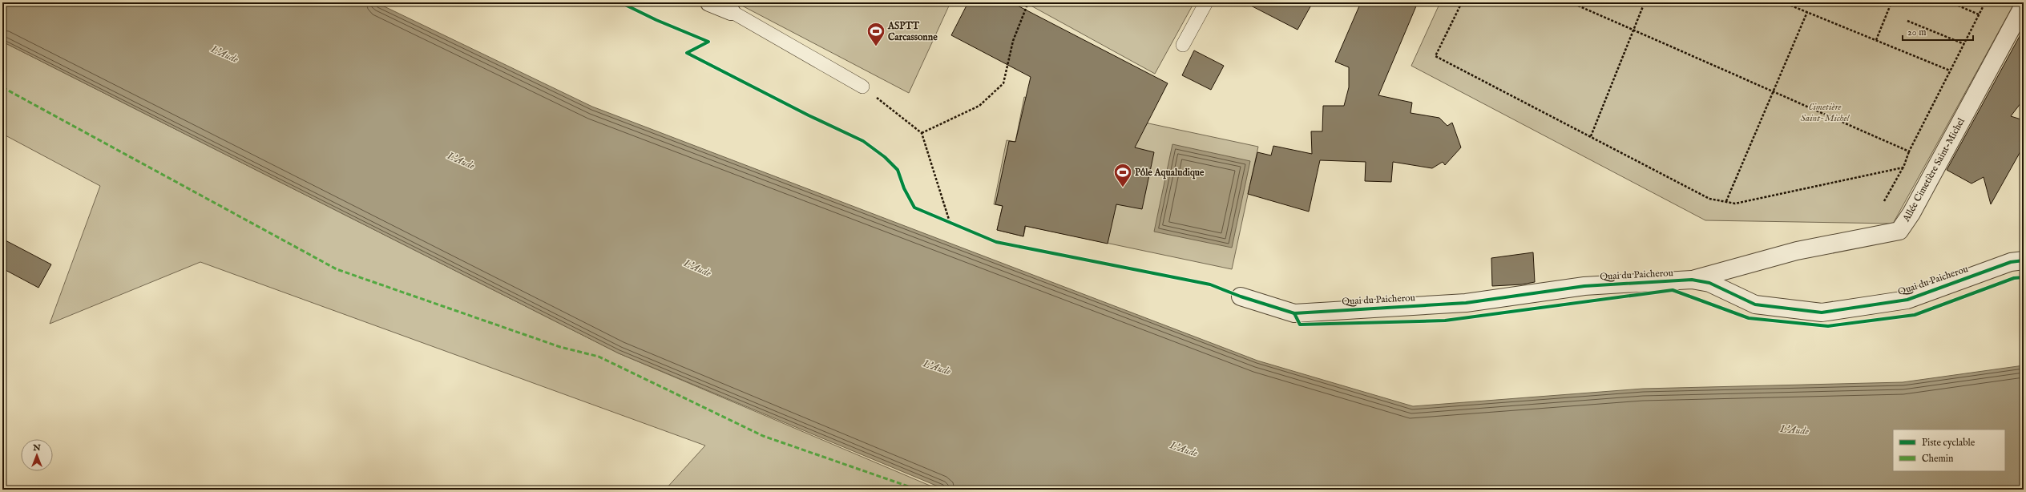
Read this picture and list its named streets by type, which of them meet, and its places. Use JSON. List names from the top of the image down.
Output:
{
  "streets": {
    "street": ["Allée Cimetière Saint-Michel", "Quai du Paicherou"]
  },
  "crossings": [
    ["Allée Cimetière Saint-Michel", "Quai du Paicherou"]
  ],
  "water": ["L'Aude"],
  "parks": ["Cimetière Saint-Michel"],
  "places": {
    "sports": ["ASPTT Carcassonne", "Pôle Aqualudique"]
  },
  "legend": ["Piste cyclable", "Chemin"],
  "scale_bar": "20 m",
  "north": "top"
}
